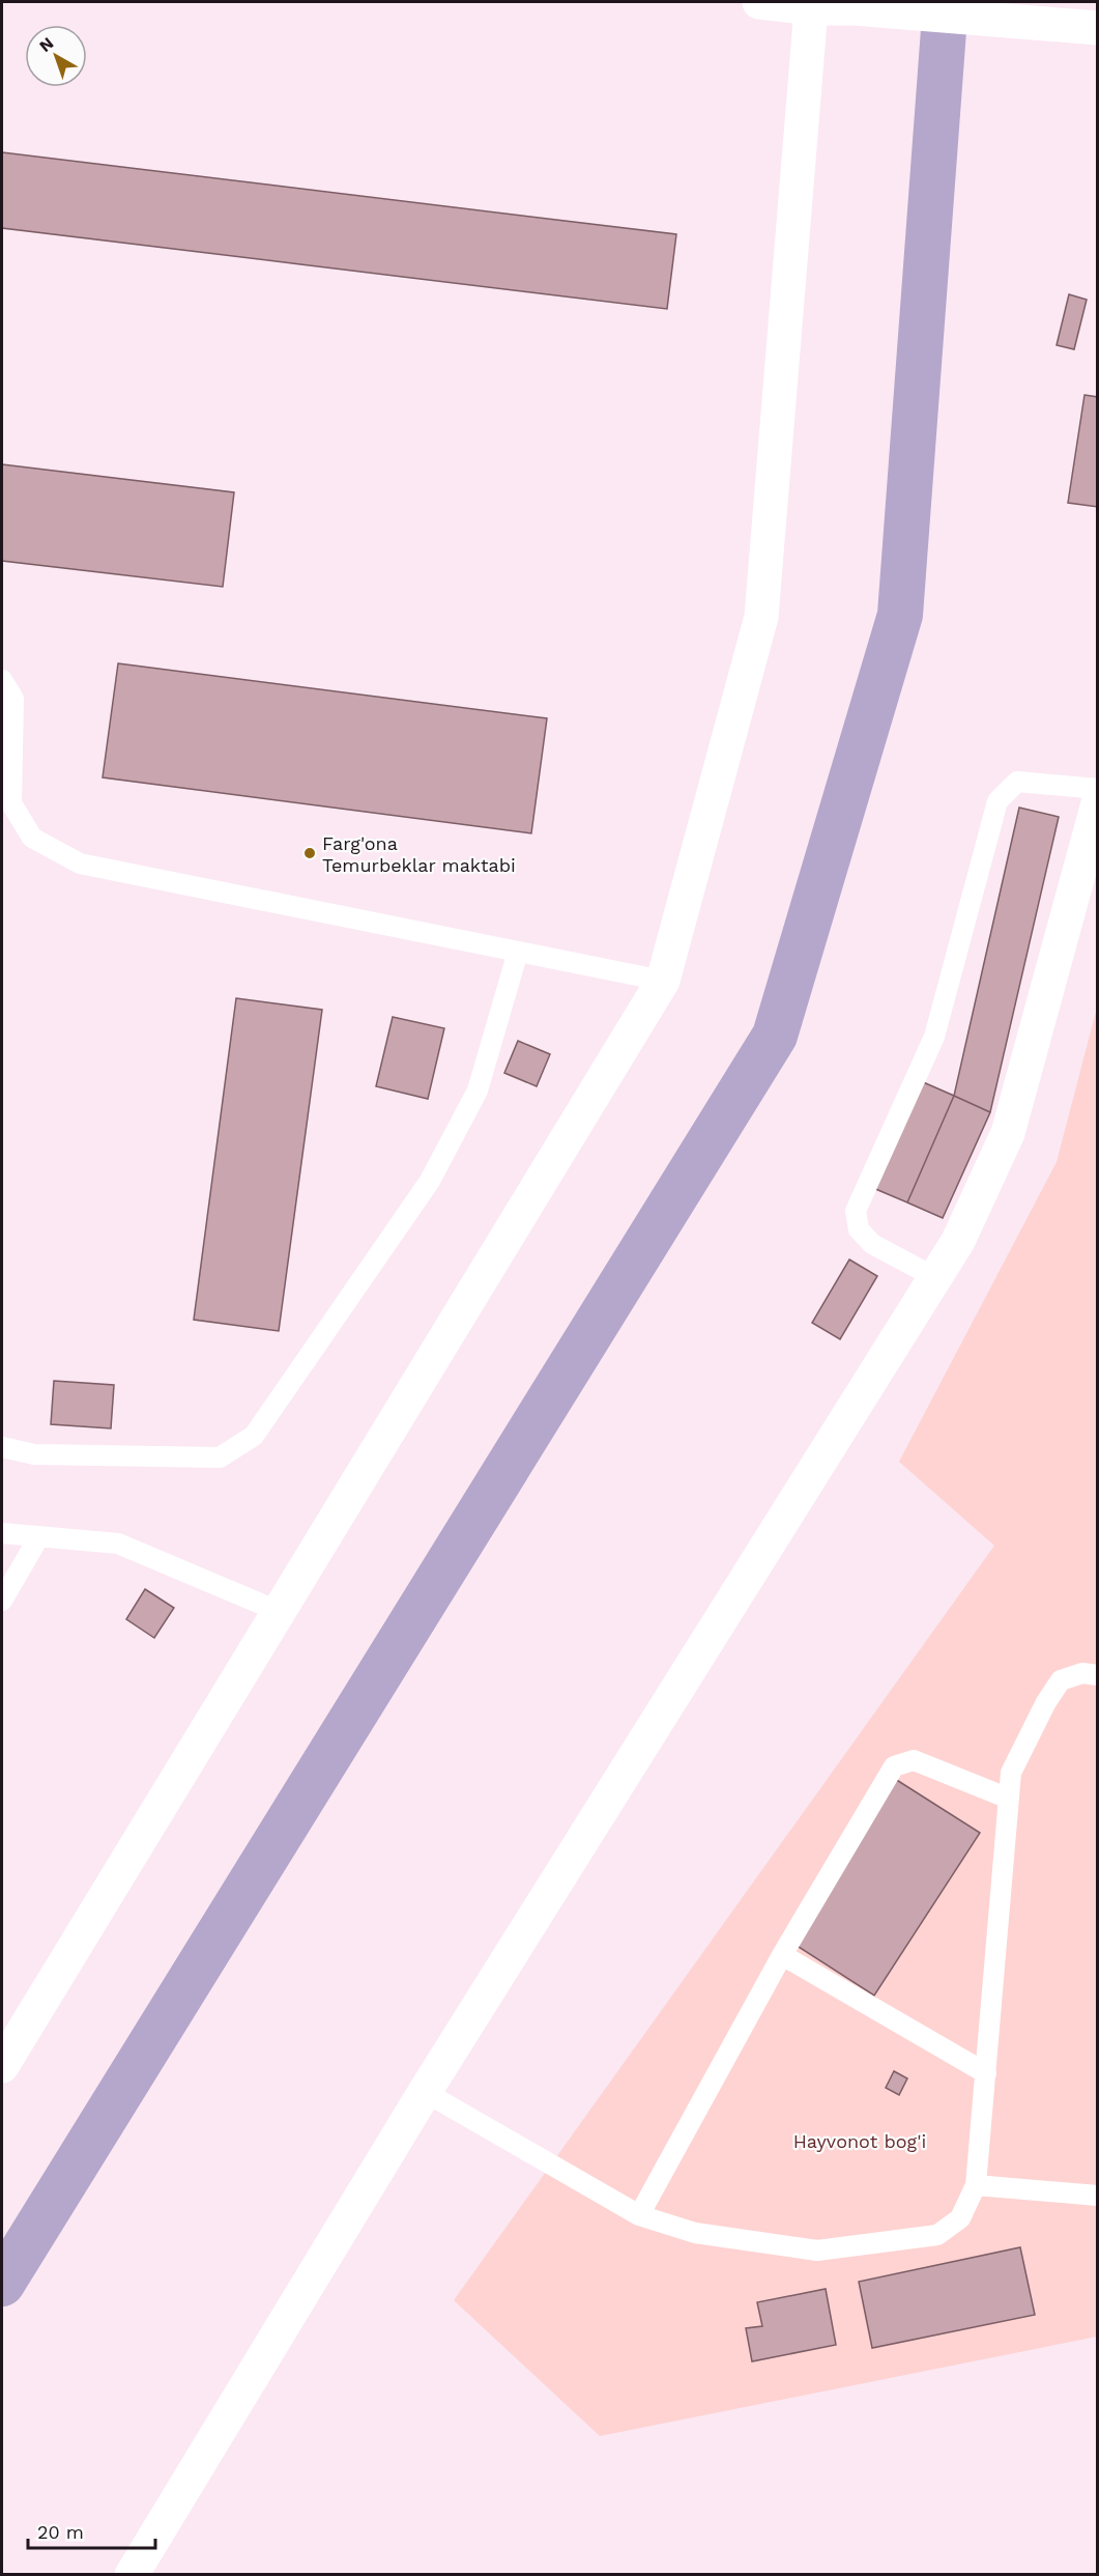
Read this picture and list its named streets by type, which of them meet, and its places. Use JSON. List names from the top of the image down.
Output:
{
  "parks": ["Hayvonot bog'i"],
  "places": ["Farg'ona Temurbeklar maktabi"],
  "scale_bar": "20 m",
  "north": "top left"
}
